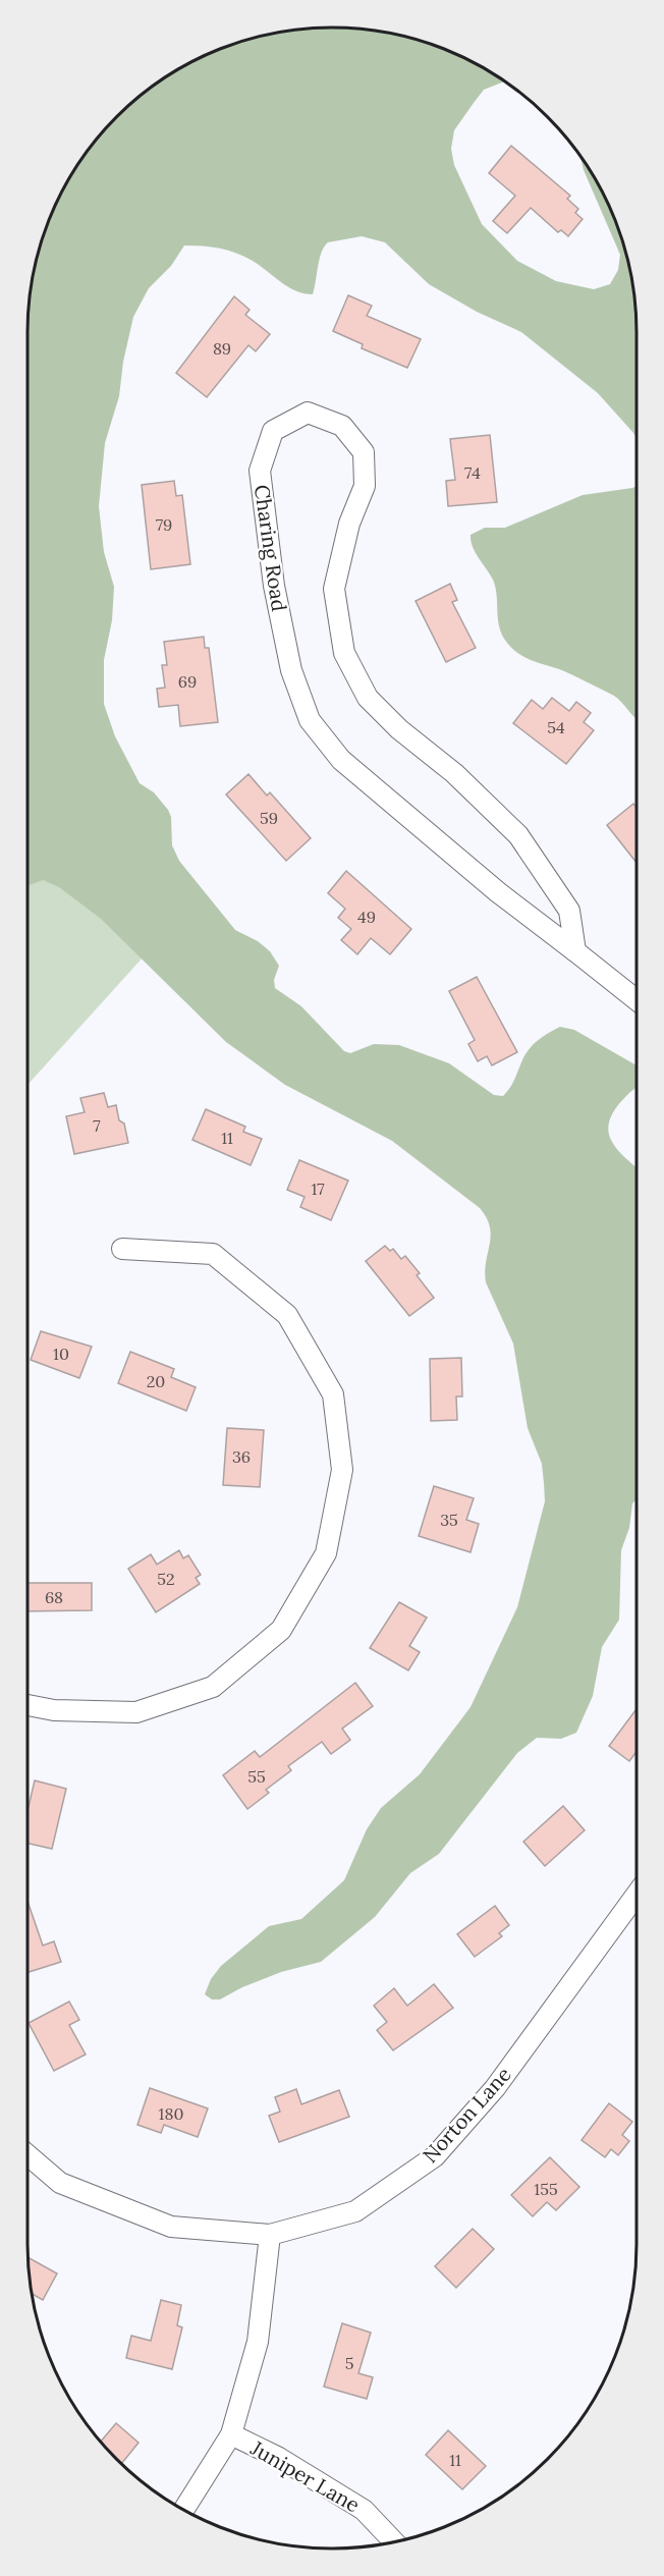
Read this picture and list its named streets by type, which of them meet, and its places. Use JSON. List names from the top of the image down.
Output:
{
  "streets": {
    "street": ["Charing Road", "Norton Lane", "Juniper Lane"]
  },
  "house_numbers": [
    "89",
    "74",
    "79",
    "69",
    "54",
    "59",
    "49",
    "7",
    "11",
    "17",
    "10",
    "20",
    "36",
    "35",
    "52",
    "68",
    "55",
    "180",
    "155",
    "5",
    "11"
  ]
}
